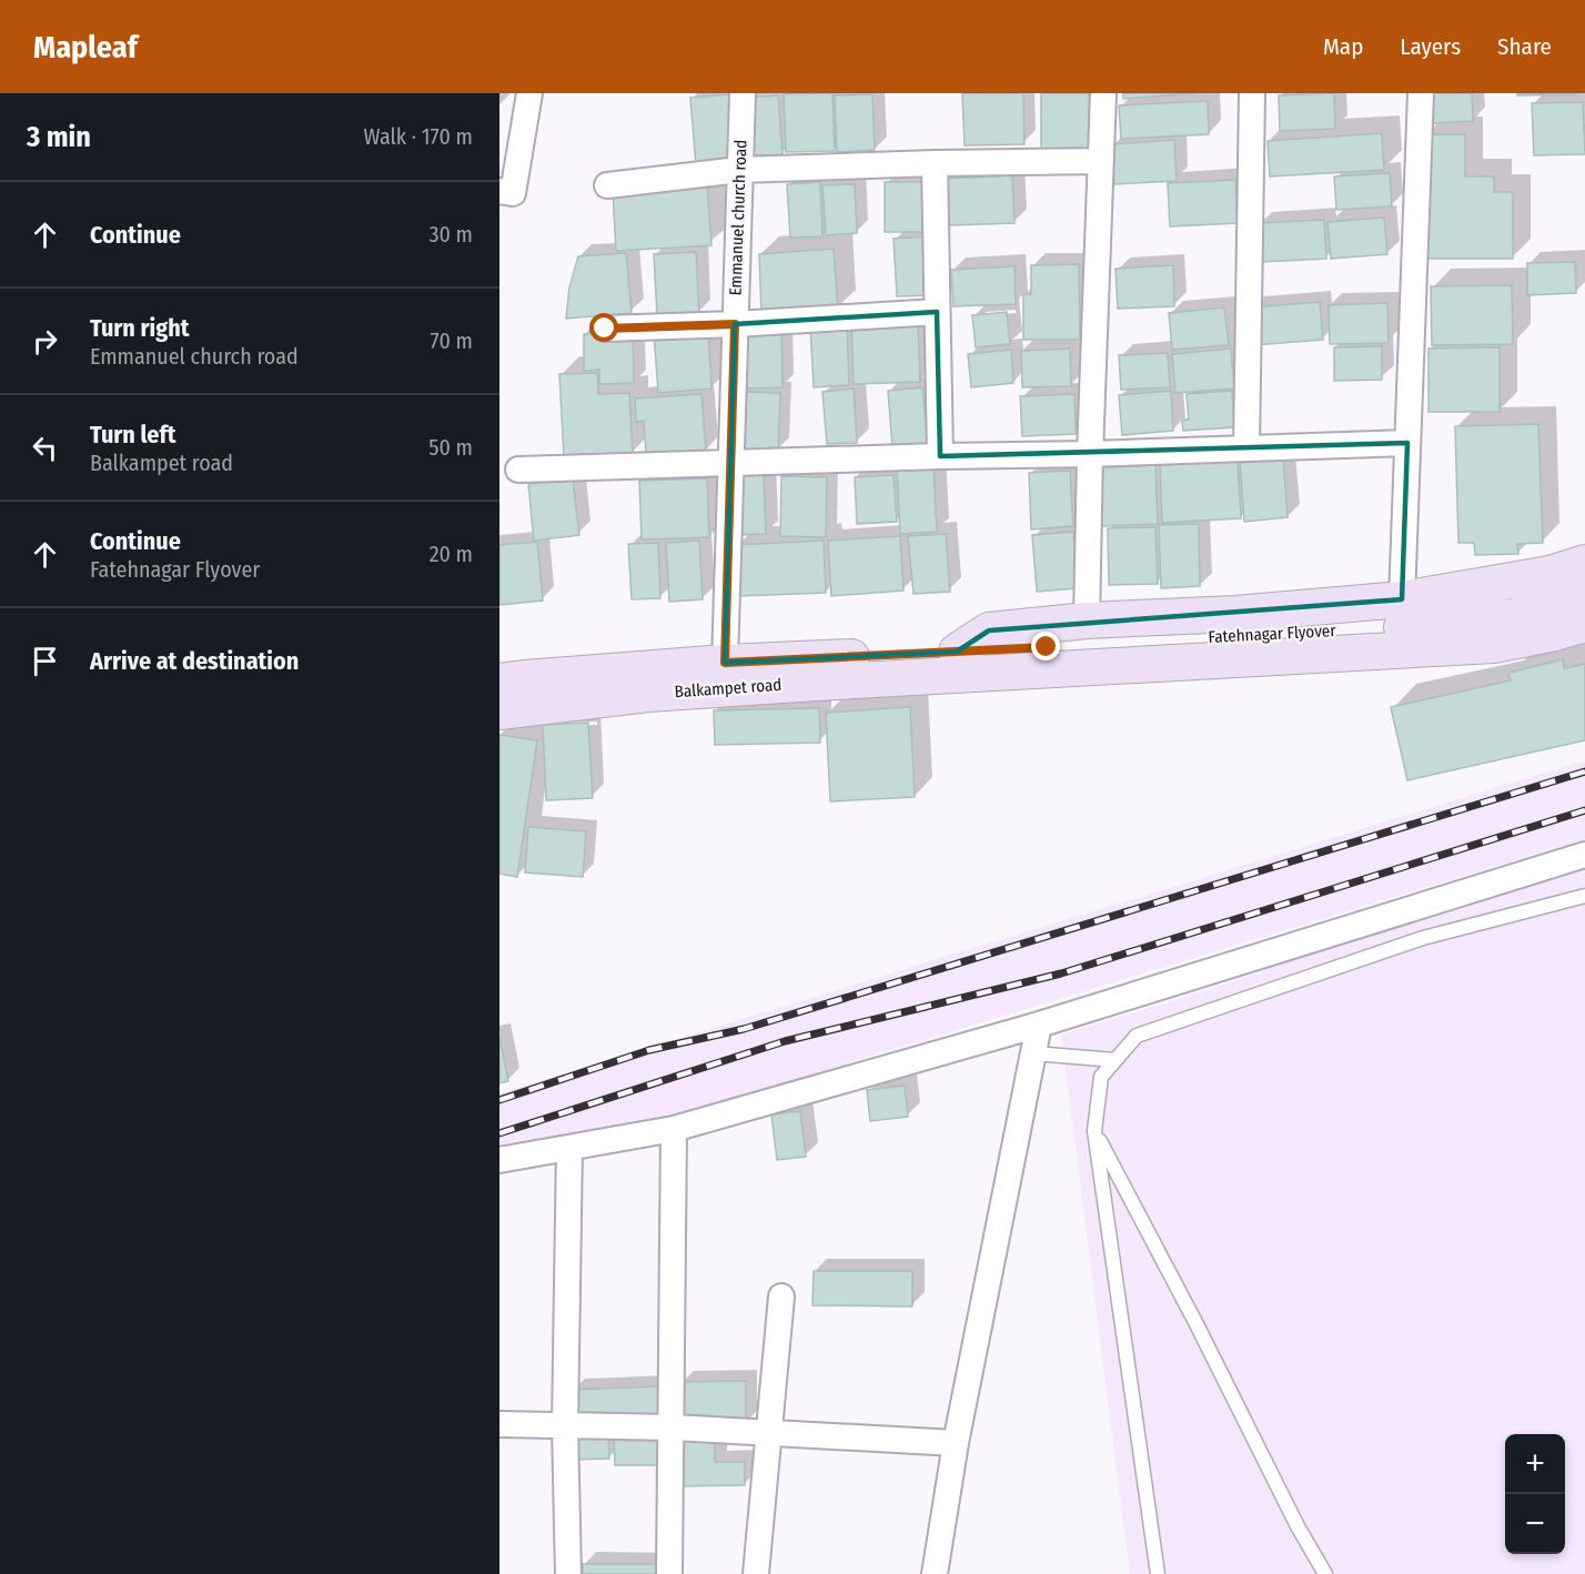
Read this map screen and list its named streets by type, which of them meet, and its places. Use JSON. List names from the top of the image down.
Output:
{
  "streets": {
    "main road": ["Fatehnagar Flyover", "Balkampet road"],
    "street": ["Emmanuel church road"]
  },
  "crossings": [
    ["Emmanuel church road", "Balkampet road"],
    ["Fatehnagar Flyover", "Balkampet road"]
  ],
  "page": {
    "header": "Mapleaf",
    "nav": ["Map", "Layers", "Share"],
    "heading": ["3 min", "Walk · 170 m"],
    "list": [
      ["Continue", "30 m"],
      ["Turn right", "Emmanuel church road", "70 m"],
      ["Turn left", "Balkampet road", "50 m"],
      ["Continue", "Fatehnagar Flyover", "20 m"],
      "Arrive at destination"
    ],
    "map_buttons": ["+", "−"]
  }
}
